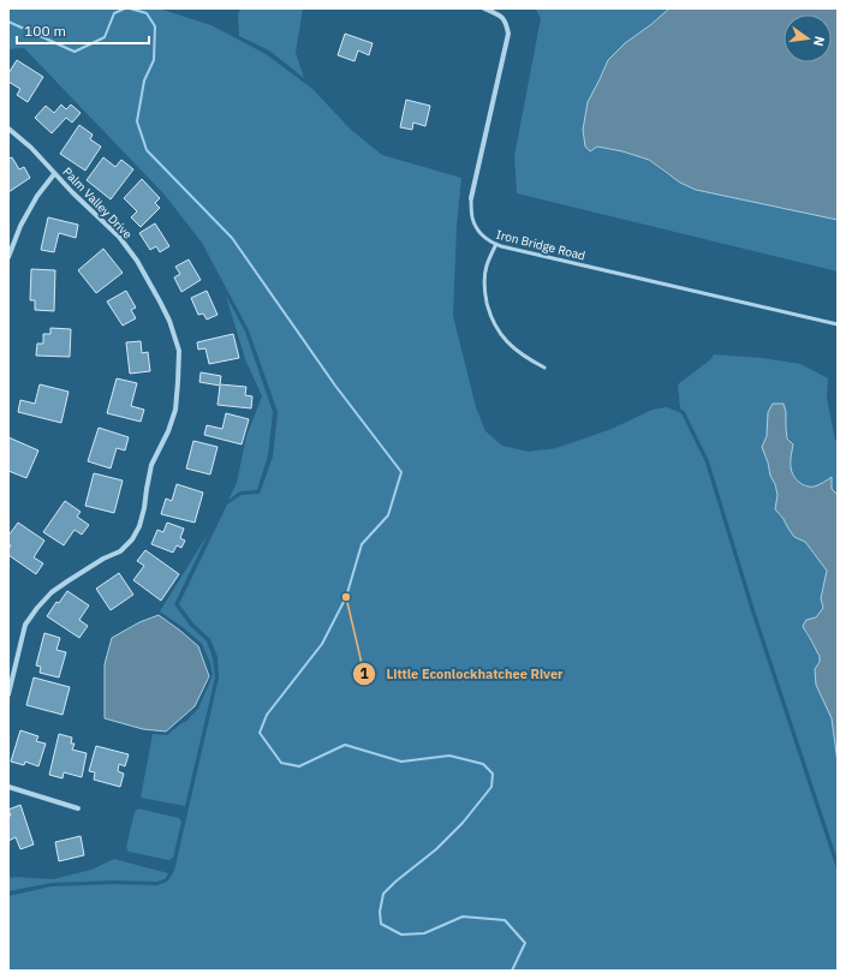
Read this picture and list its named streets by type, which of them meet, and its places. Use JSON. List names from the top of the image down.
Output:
{
  "streets": {
    "street": ["Palm Valley Drive", "Iron Bridge Road"]
  },
  "places": ["Little Econlockhatchee River"],
  "scale_bar": "100 m",
  "north": "right"
}
